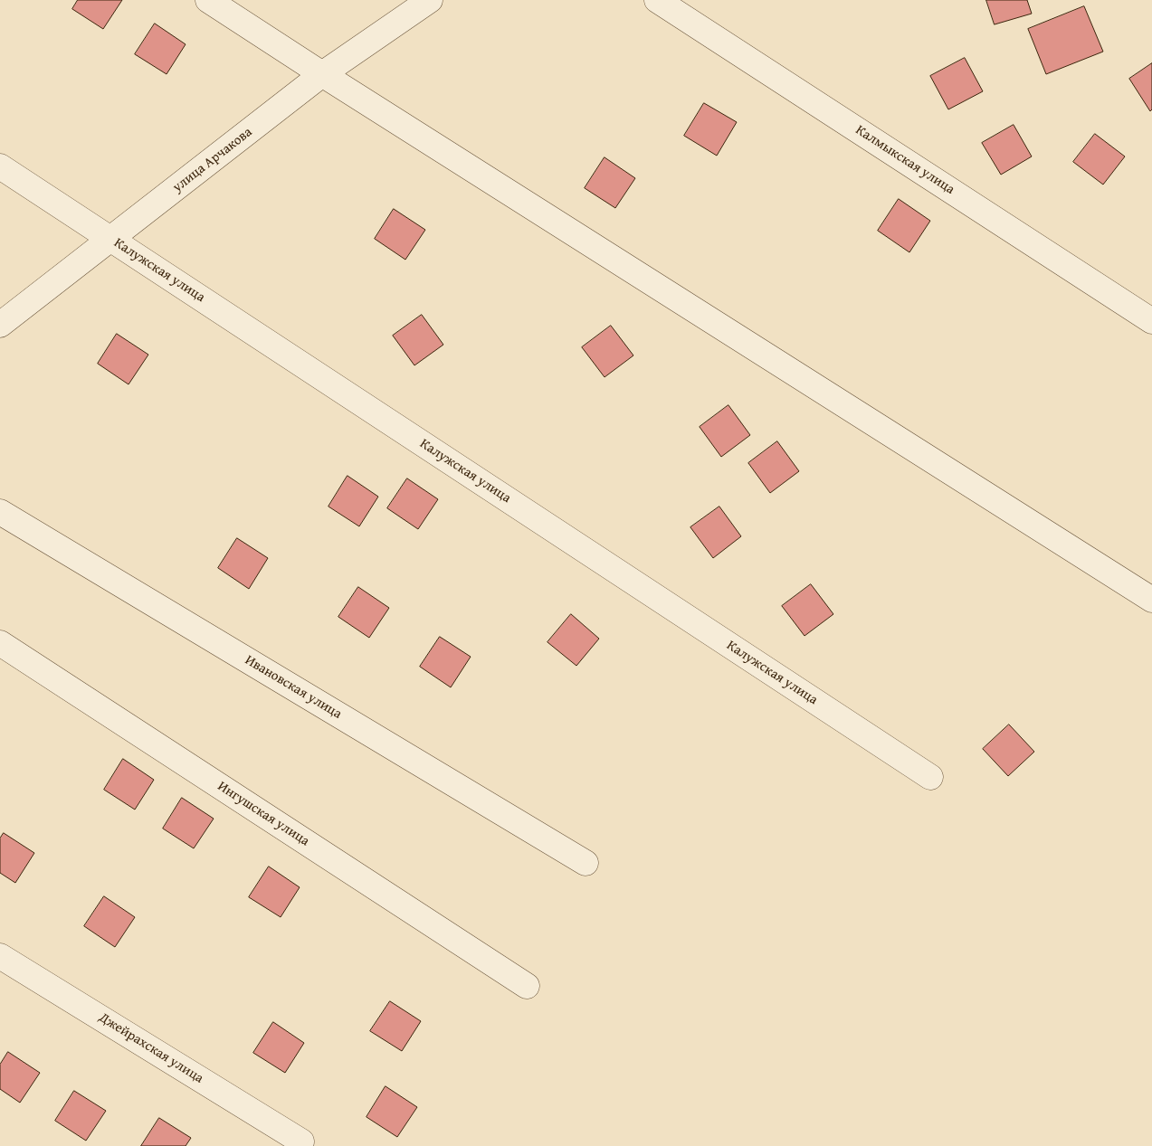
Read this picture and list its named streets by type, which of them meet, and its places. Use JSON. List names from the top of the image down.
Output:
{
  "streets": {
    "street": [
      "улица Арчакова",
      "Калмыкская улица",
      "Калужская улица",
      "Ивановская улица",
      "Ингушская улица",
      "Джейрахская улица"
    ]
  },
  "crossings": [
    ["улица Арчакова", "Калужская улица"]
  ]
}
